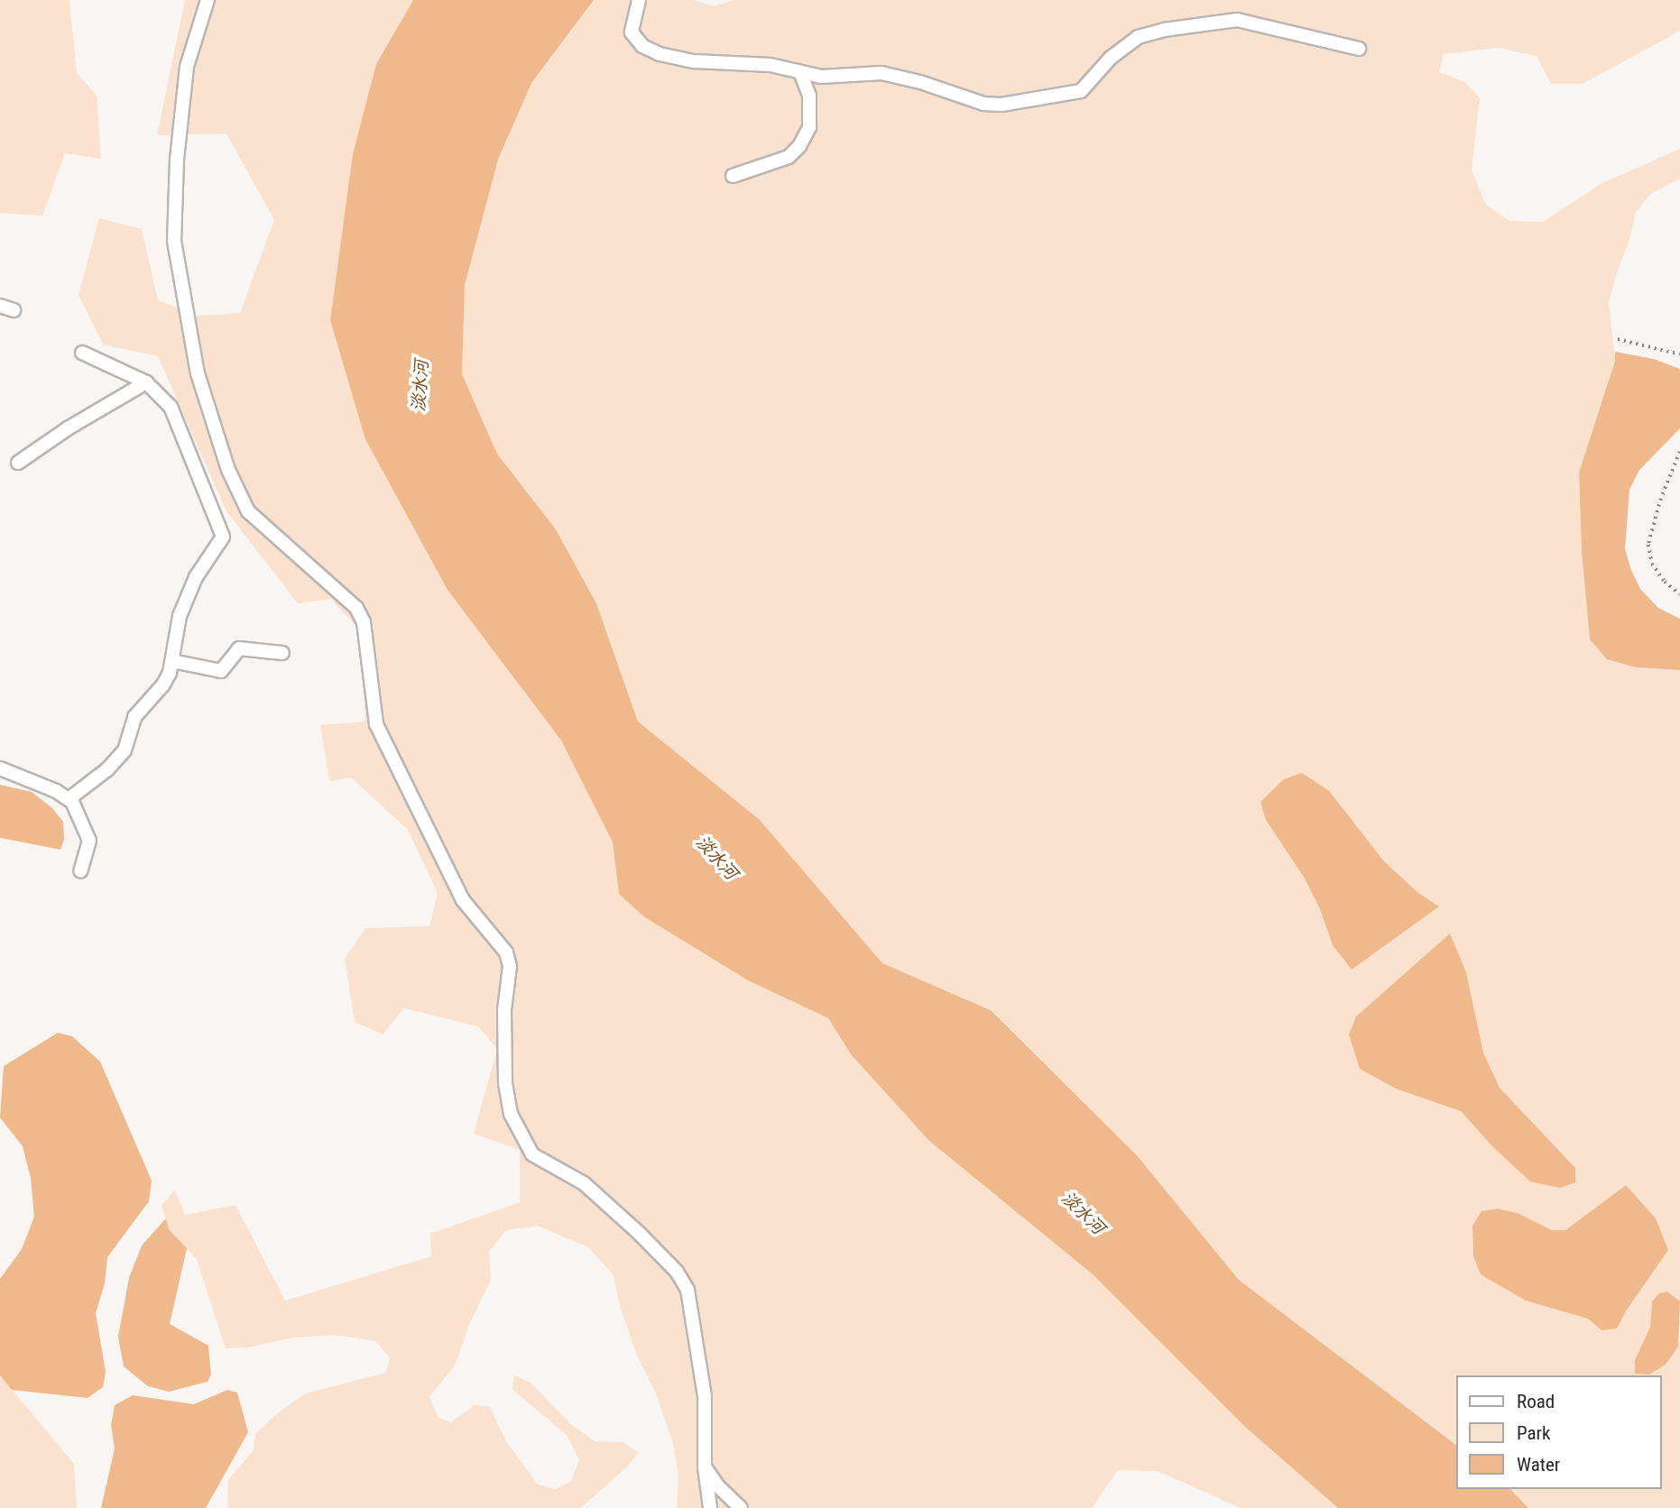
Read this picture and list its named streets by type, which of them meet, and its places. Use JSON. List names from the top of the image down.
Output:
{
  "water": ["淡水河"],
  "legend": ["Road", "Park", "Water"]
}
